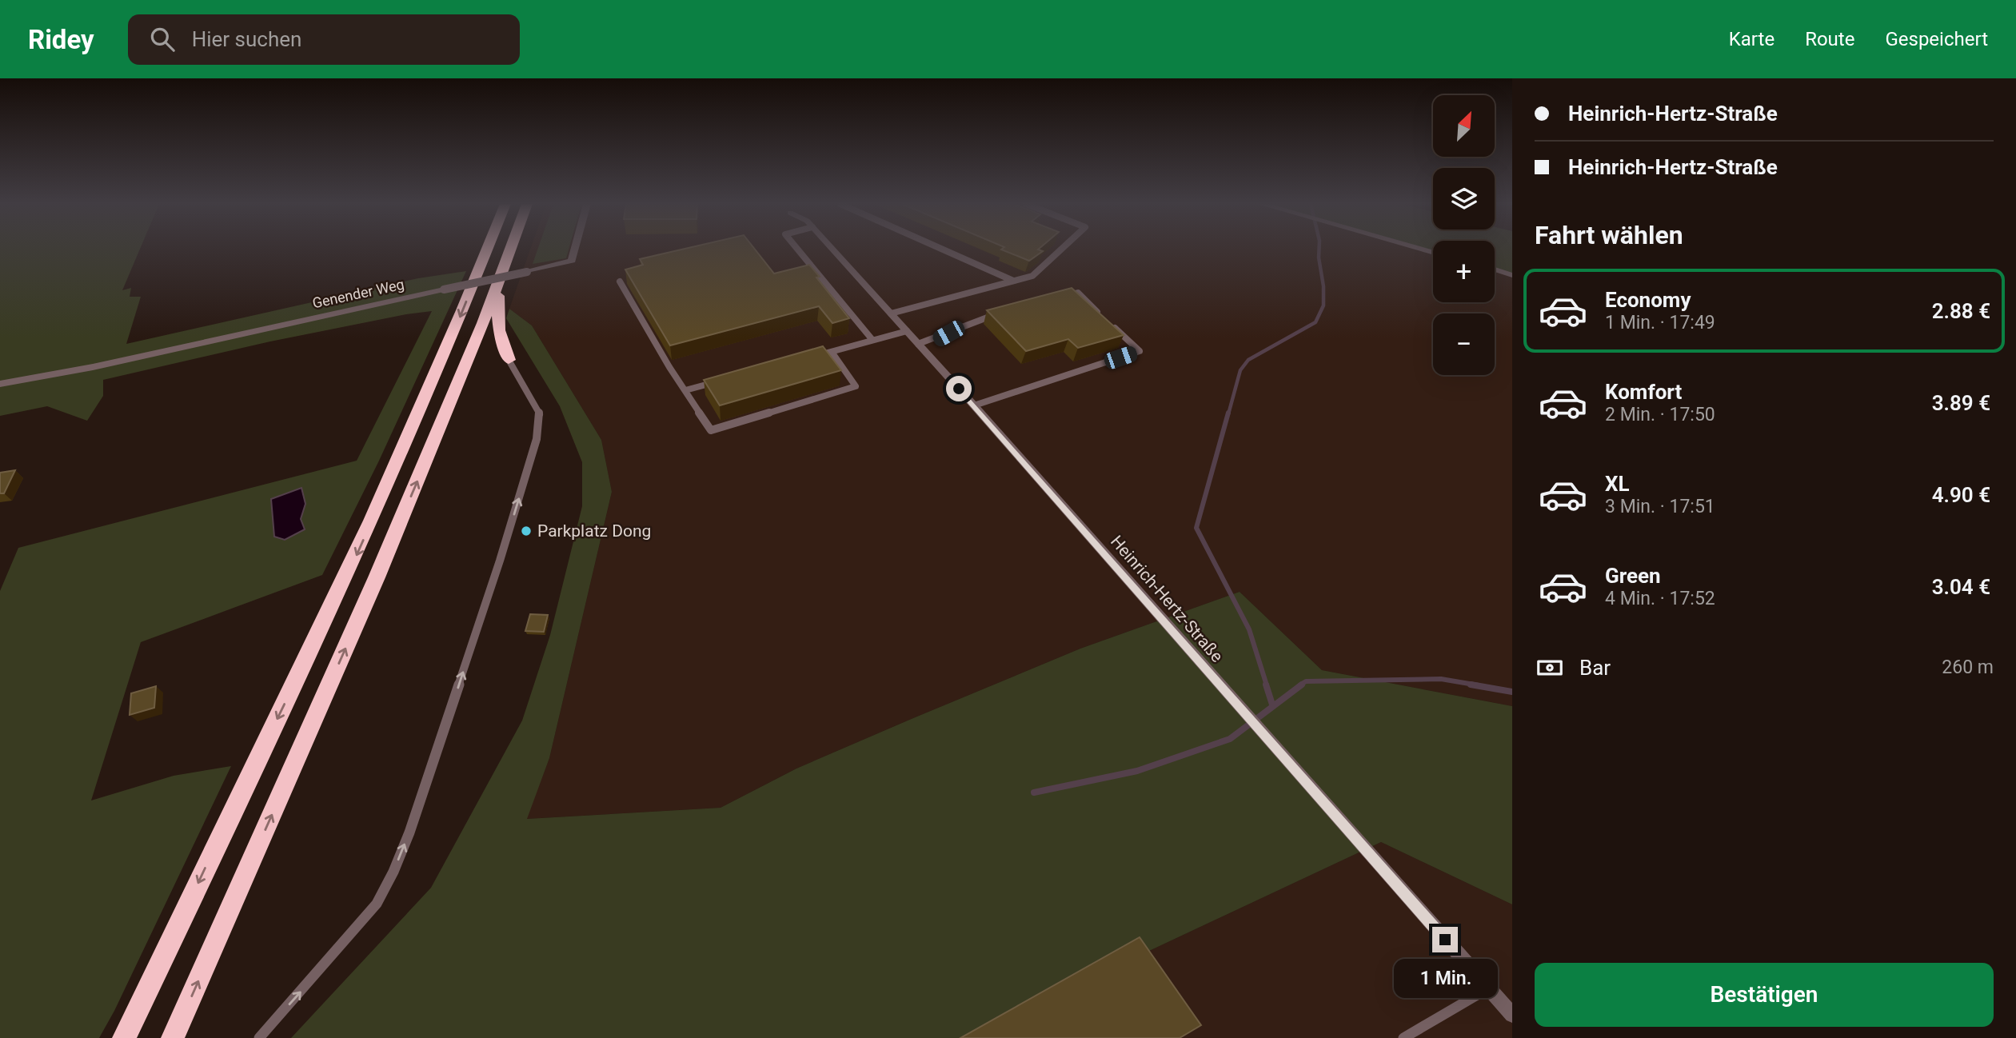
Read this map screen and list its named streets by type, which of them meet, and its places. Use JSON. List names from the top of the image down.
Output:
{
  "streets": {
    "street": ["Genender Weg", "Heinrich-Hertz-Straße"]
  },
  "places": ["Parkplatz Dong"],
  "north": "top right",
  "page": {
    "header": "Ridey",
    "search": "Hier suchen",
    "nav": ["Karte", "Route", "Gespeichert"],
    "banner": ["Heinrich-Hertz-Straße", "Heinrich-Hertz-Straße"],
    "map_buttons": ["+", "−"],
    "heading": "Fahrt wählen",
    "list": [
      {
        "name": "Economy",
        "note": "1 Min. · 17:49",
        "value": "2.88 €"
      },
      {
        "name": "Komfort",
        "note": "2 Min. · 17:50",
        "value": "3.89 €"
      },
      {
        "name": "XL",
        "note": "3 Min. · 17:51",
        "value": "4.90 €"
      },
      {
        "name": "Green",
        "note": "4 Min. · 17:52",
        "value": "3.04 €"
      }
    ],
    "pay": ["Bar", "260 m"],
    "buttons": "Bestätigen",
    "bubble": "1 Min."
  }
}
